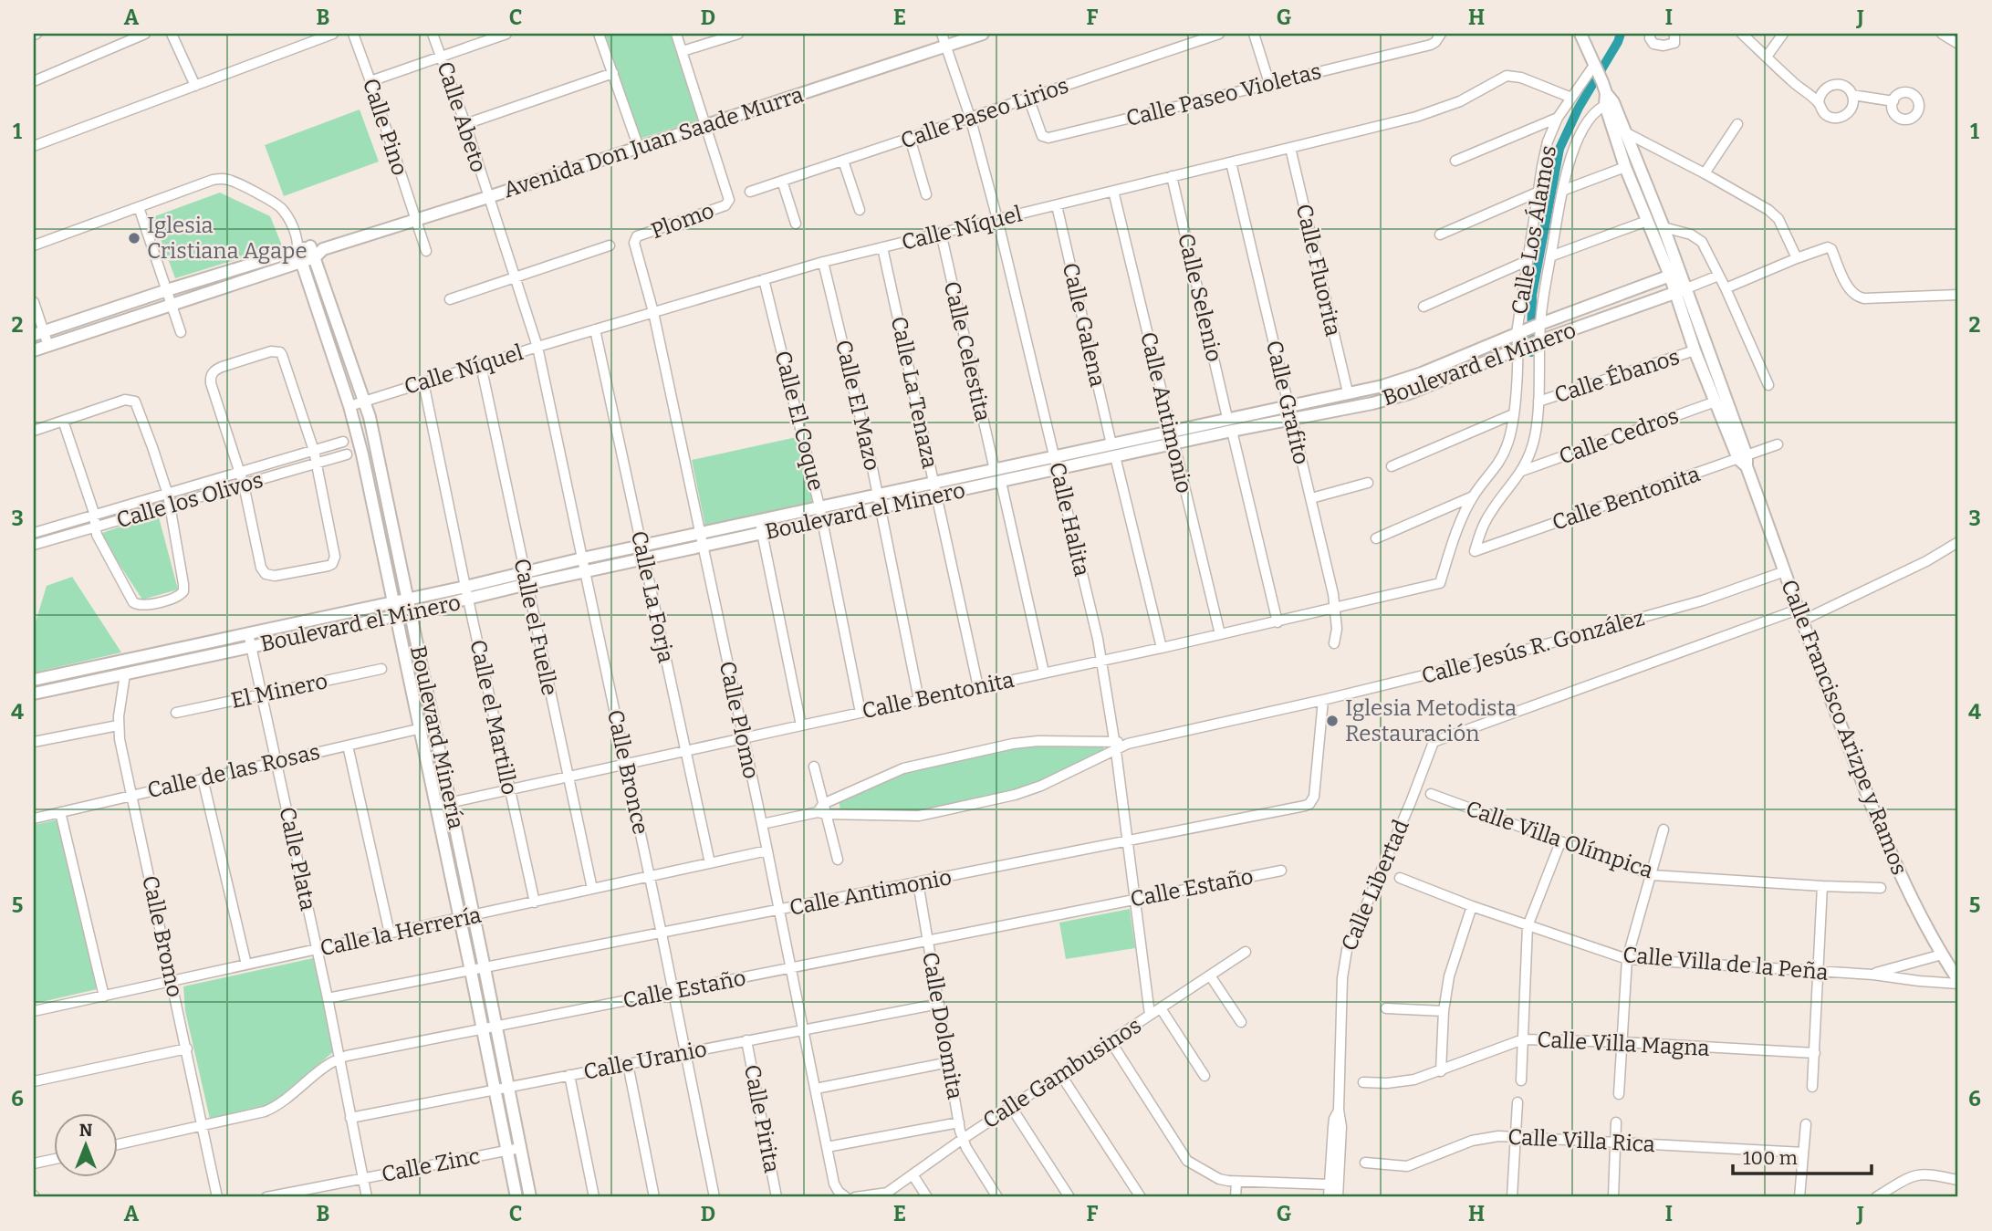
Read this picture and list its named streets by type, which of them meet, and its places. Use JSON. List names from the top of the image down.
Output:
{
  "streets": {
    "street": [
      "Calle Paseo Violetas",
      "Calle Paseo Lirios",
      "Calle Abeto",
      "Calle Pino",
      "Avenida Don Juan Saade Murra",
      "Plomo",
      "Calle Níquel",
      "Calle Los Álamos",
      "Calle Fluorita",
      "Calle Selenio",
      "Calle Galena",
      "Calle Celestita",
      "Boulevard el Minero",
      "Calle Ébanos",
      "Calle La Tenaza",
      "Calle Grafito",
      "Calle El Mazo",
      "Calle Antimonio",
      "Calle El Coque",
      "Calle Cedros",
      "Calle Bentonita",
      "Calle los Olivos",
      "Calle Halita",
      "Calle La Forja",
      "Calle el Fuelle",
      "Calle Jesús R. González",
      "El Minero",
      "Calle el Martillo",
      "Calle Plomo",
      "Calle Francisco Arizpe y Ramos",
      "Boulevard Minería",
      "Calle de las Rosas",
      "Calle Bronce",
      "Calle Villa Olímpica",
      "Calle Plata",
      "Calle Libertad",
      "Calle Estaño",
      "Calle la Herrería",
      "Calle Bromo",
      "Calle Villa de la Peña",
      "Calle Dolomita",
      "Calle Villa Magna",
      "Calle Uranio",
      "Calle Gambusinos",
      "Calle Pirita",
      "Calle Villa Rica",
      "Calle Zinc"
    ]
  },
  "crossings": [
    ["Calle Paseo Violetas", "Calle Paseo Lirios"],
    ["Calle Paseo Lirios", "Calle Halita"],
    ["Calle Abeto", "Avenida Don Juan Saade Murra"],
    ["Calle Abeto", "Calle Níquel"],
    ["Calle Abeto", "Calle Bronce"],
    ["Calle Pino", "Avenida Don Juan Saade Murra"],
    ["Avenida Don Juan Saade Murra", "Plomo"],
    ["Avenida Don Juan Saade Murra", "Calle Halita"],
    ["Avenida Don Juan Saade Murra", "Boulevard Minería"],
    ["Plomo", "Calle Plomo"],
    ["Calle Níquel", "Calle Los Álamos"],
    ["Calle Níquel", "Calle Fluorita"],
    ["Calle Níquel", "Calle Selenio"],
    ["Calle Níquel", "Calle Galena"],
    ["Calle Níquel", "Calle Celestita"],
    ["Calle Níquel", "Calle La Tenaza"],
    ["Calle Níquel", "Calle Grafito"],
    ["Calle Níquel", "Calle El Mazo"],
    ["Calle Níquel", "Calle Antimonio"],
    ["Calle Níquel", "Calle El Coque"],
    ["Calle Níquel", "Calle Halita"],
    ["Calle Níquel", "Calle La Forja"],
    ["Calle Níquel", "Calle el Fuelle"],
    ["Calle Níquel", "Calle el Martillo"],
    ["Calle Níquel", "Calle Plomo"],
    ["Calle Níquel", "Boulevard Minería"],
    ["Calle Níquel", "Calle Bronce"],
    ["Calle Los Álamos", "Boulevard el Minero"],
    ["Calle Los Álamos", "Calle Ébanos"],
    ["Calle Los Álamos", "Calle Cedros"],
    ["Calle Los Álamos", "Calle Bentonita"],
    ["Calle Los Álamos", "Calle Francisco Arizpe y Ramos"],
    ["Calle Fluorita", "Boulevard el Minero"],
    ["Calle Selenio", "Boulevard el Minero"],
    ["Calle Galena", "Boulevard el Minero"],
    ["Calle Galena", "Calle Bentonita"],
    ["Calle Celestita", "Boulevard el Minero"],
    ["Boulevard el Minero", "Calle La Tenaza"],
    ["Boulevard el Minero", "Calle Grafito"],
    ["Boulevard el Minero", "Calle El Mazo"],
    ["Boulevard el Minero", "Calle Antimonio"],
    ["Boulevard el Minero", "Calle El Coque"],
    ["Boulevard el Minero", "Calle Halita"],
    ["Boulevard el Minero", "Calle La Forja"],
    ["Boulevard el Minero", "Calle el Fuelle"],
    ["Boulevard el Minero", "Calle el Martillo"],
    ["Boulevard el Minero", "Calle Plomo"],
    ["Boulevard el Minero", "Calle Francisco Arizpe y Ramos"],
    ["Boulevard el Minero", "Boulevard Minería"],
    ["Boulevard el Minero", "Calle Bronce"],
    ["Boulevard el Minero", "Calle Plata"],
    ["Boulevard el Minero", "Calle Bromo"],
    ["Calle Ébanos", "Calle Francisco Arizpe y Ramos"],
    ["Calle La Tenaza", "Calle Bentonita"],
    ["Calle Grafito", "Calle Bentonita"],
    ["Calle El Mazo", "Calle Bentonita"],
    ["Calle Antimonio", "Calle Bentonita"],
    ["Calle Antimonio", "Calle Halita"],
    ["Calle Antimonio", "Calle Jesús R. González"],
    ["Calle Antimonio", "Calle Plomo"],
    ["Calle Antimonio", "Boulevard Minería"],
    ["Calle Antimonio", "Calle Bronce"],
    ["Calle Antimonio", "Calle Plata"],
    ["Calle Antimonio", "Calle Dolomita"],
    ["Calle El Coque", "Calle Bentonita"],
    ["Calle Cedros", "Calle Francisco Arizpe y Ramos"],
    ["Calle Bentonita", "Calle Halita"],
    ["Calle Bentonita", "Calle La Forja"],
    ["Calle Bentonita", "Calle el Fuelle"],
    ["Calle Bentonita", "Calle el Martillo"],
    ["Calle Bentonita", "Calle Plomo"],
    ["Calle Bentonita", "Calle Francisco Arizpe y Ramos"],
    ["Calle Bentonita", "Boulevard Minería"],
    ["Calle Bentonita", "Calle Bronce"],
    ["Calle Halita", "Calle Jesús R. González"],
    ["Calle Halita", "Calle Estaño"],
    ["Calle Halita", "Calle Gambusinos"],
    ["Calle La Forja", "Calle la Herrería"],
    ["Calle el Fuelle", "Calle la Herrería"],
    ["Calle Jesús R. González", "Calle Plomo"],
    ["Calle Jesús R. González", "Calle Francisco Arizpe y Ramos"],
    ["El Minero", "Calle Plata"],
    ["Calle el Martillo", "Calle la Herrería"],
    ["Calle Plomo", "Calle Estaño"],
    ["Calle Plomo", "Calle la Herrería"],
    ["Calle Plomo", "Calle Uranio"],
    ["Calle Francisco Arizpe y Ramos", "Calle Libertad"],
    ["Calle Francisco Arizpe y Ramos", "Calle Villa de la Peña"],
    ["Boulevard Minería", "Calle de las Rosas"],
    ["Boulevard Minería", "Calle Estaño"],
    ["Boulevard Minería", "Calle la Herrería"],
    ["Boulevard Minería", "Calle Uranio"],
    ["Boulevard Minería", "Calle Zinc"],
    ["Calle de las Rosas", "Calle Plata"],
    ["Calle de las Rosas", "Calle Bromo"],
    ["Calle Bronce", "Calle Estaño"],
    ["Calle Bronce", "Calle la Herrería"],
    ["Calle Bronce", "Calle Uranio"],
    ["Calle Plata", "Calle Estaño"],
    ["Calle Plata", "Calle la Herrería"],
    ["Calle Plata", "Calle Uranio"],
    ["Calle Plata", "Calle Zinc"],
    ["Calle Estaño", "Calle Bromo"],
    ["Calle Estaño", "Calle Dolomita"],
    ["Calle la Herrería", "Calle Bromo"],
    ["Calle Dolomita", "Calle Uranio"],
    ["Calle Dolomita", "Calle Gambusinos"],
    ["Calle Uranio", "Calle Pirita"]
  ],
  "places": ["Iglesia Cristiana Agape", "Iglesia Metodista Restauración"],
  "scale_bar": "100 m",
  "north": "top",
  "grid": {
    "columns": [
      "A",
      "B",
      "C",
      "D",
      "E",
      "F",
      "G",
      "H",
      "I",
      "J"
    ],
    "rows": [
      "1",
      "2",
      "3",
      "4",
      "5",
      "6"
    ]
  }
}
